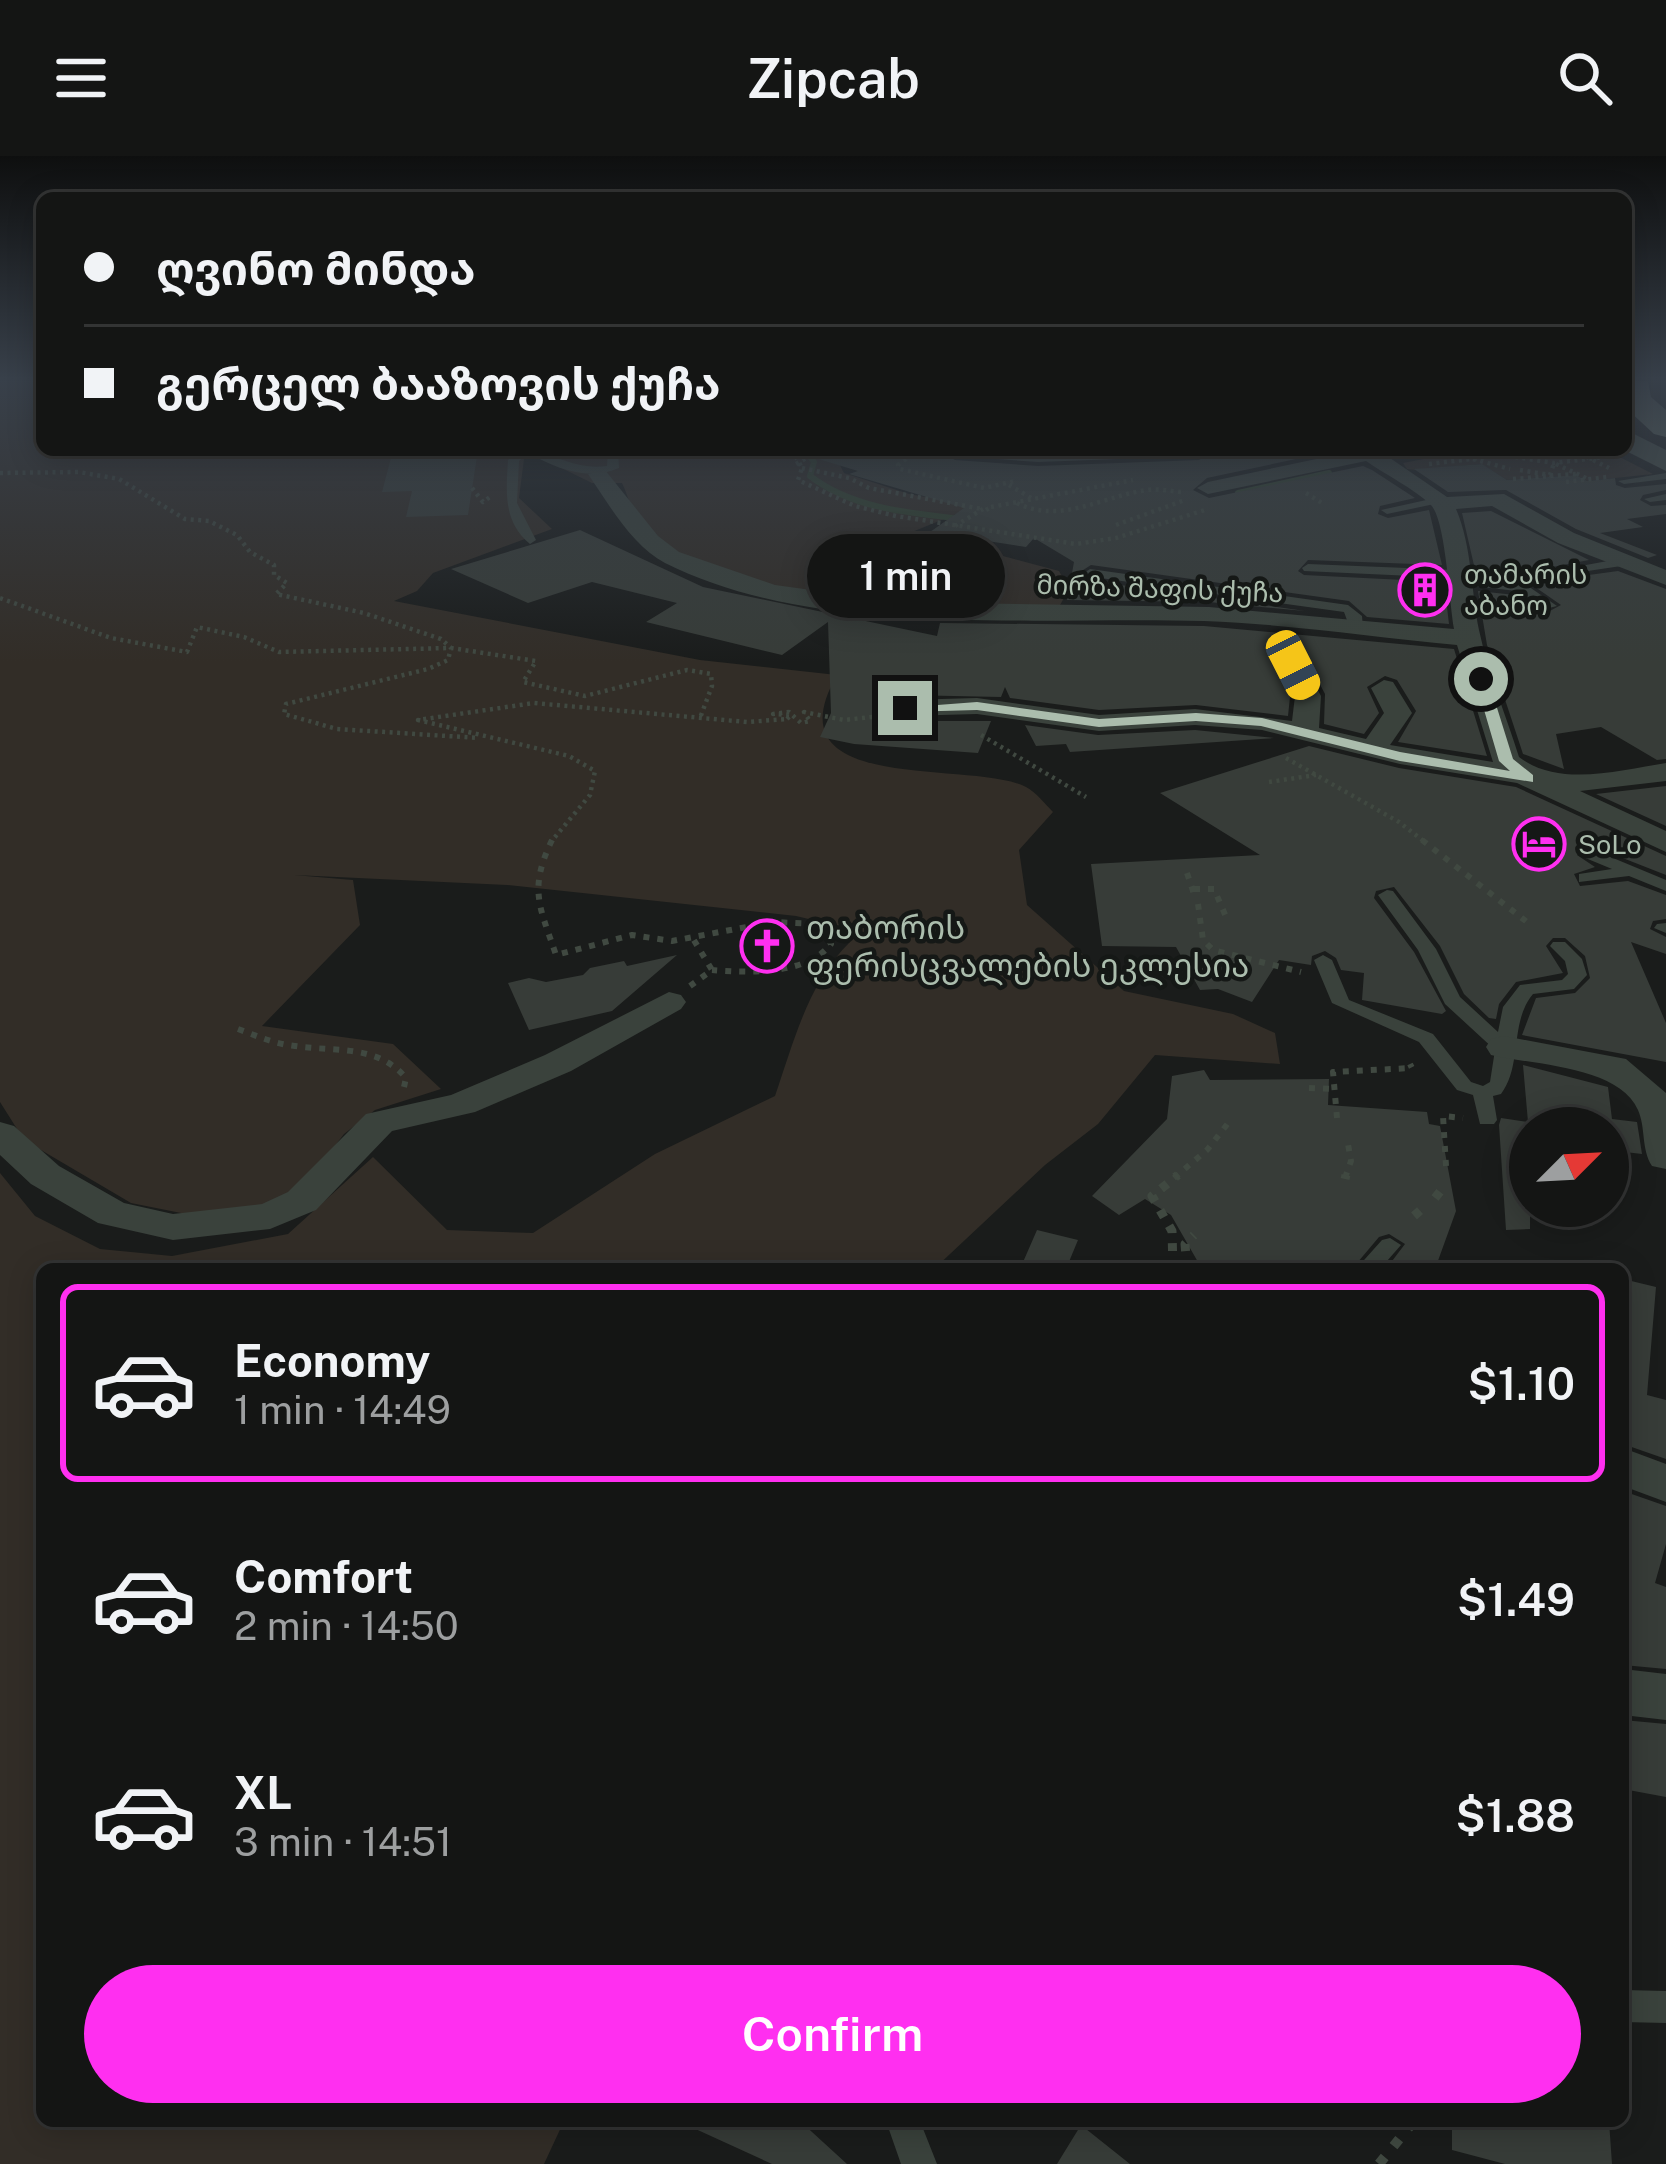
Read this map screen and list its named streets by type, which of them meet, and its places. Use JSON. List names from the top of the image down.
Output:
{
  "streets": {
    "street": ["მირზა შაფის ქუჩა"]
  },
  "places": {
    "building": ["თამარის აბანო"],
    "hotel": ["SoLo"],
    "church": ["თაბორის ფერისცვალების ეკლესია"]
  },
  "north": "top right",
  "page": {
    "header": "Zipcab",
    "banner": ["ღვინო მინდა", "გერცელ ბააზოვის ქუჩა"],
    "bubble": "1 min",
    "list": [
      {
        "name": "Economy",
        "note": "1 min · 14:49",
        "value": "$1.10"
      },
      {
        "name": "Comfort",
        "note": "2 min · 14:50",
        "value": "$1.49"
      },
      {
        "name": "XL",
        "note": "3 min · 14:51",
        "value": "$1.88"
      }
    ],
    "buttons": "Confirm"
  }
}
